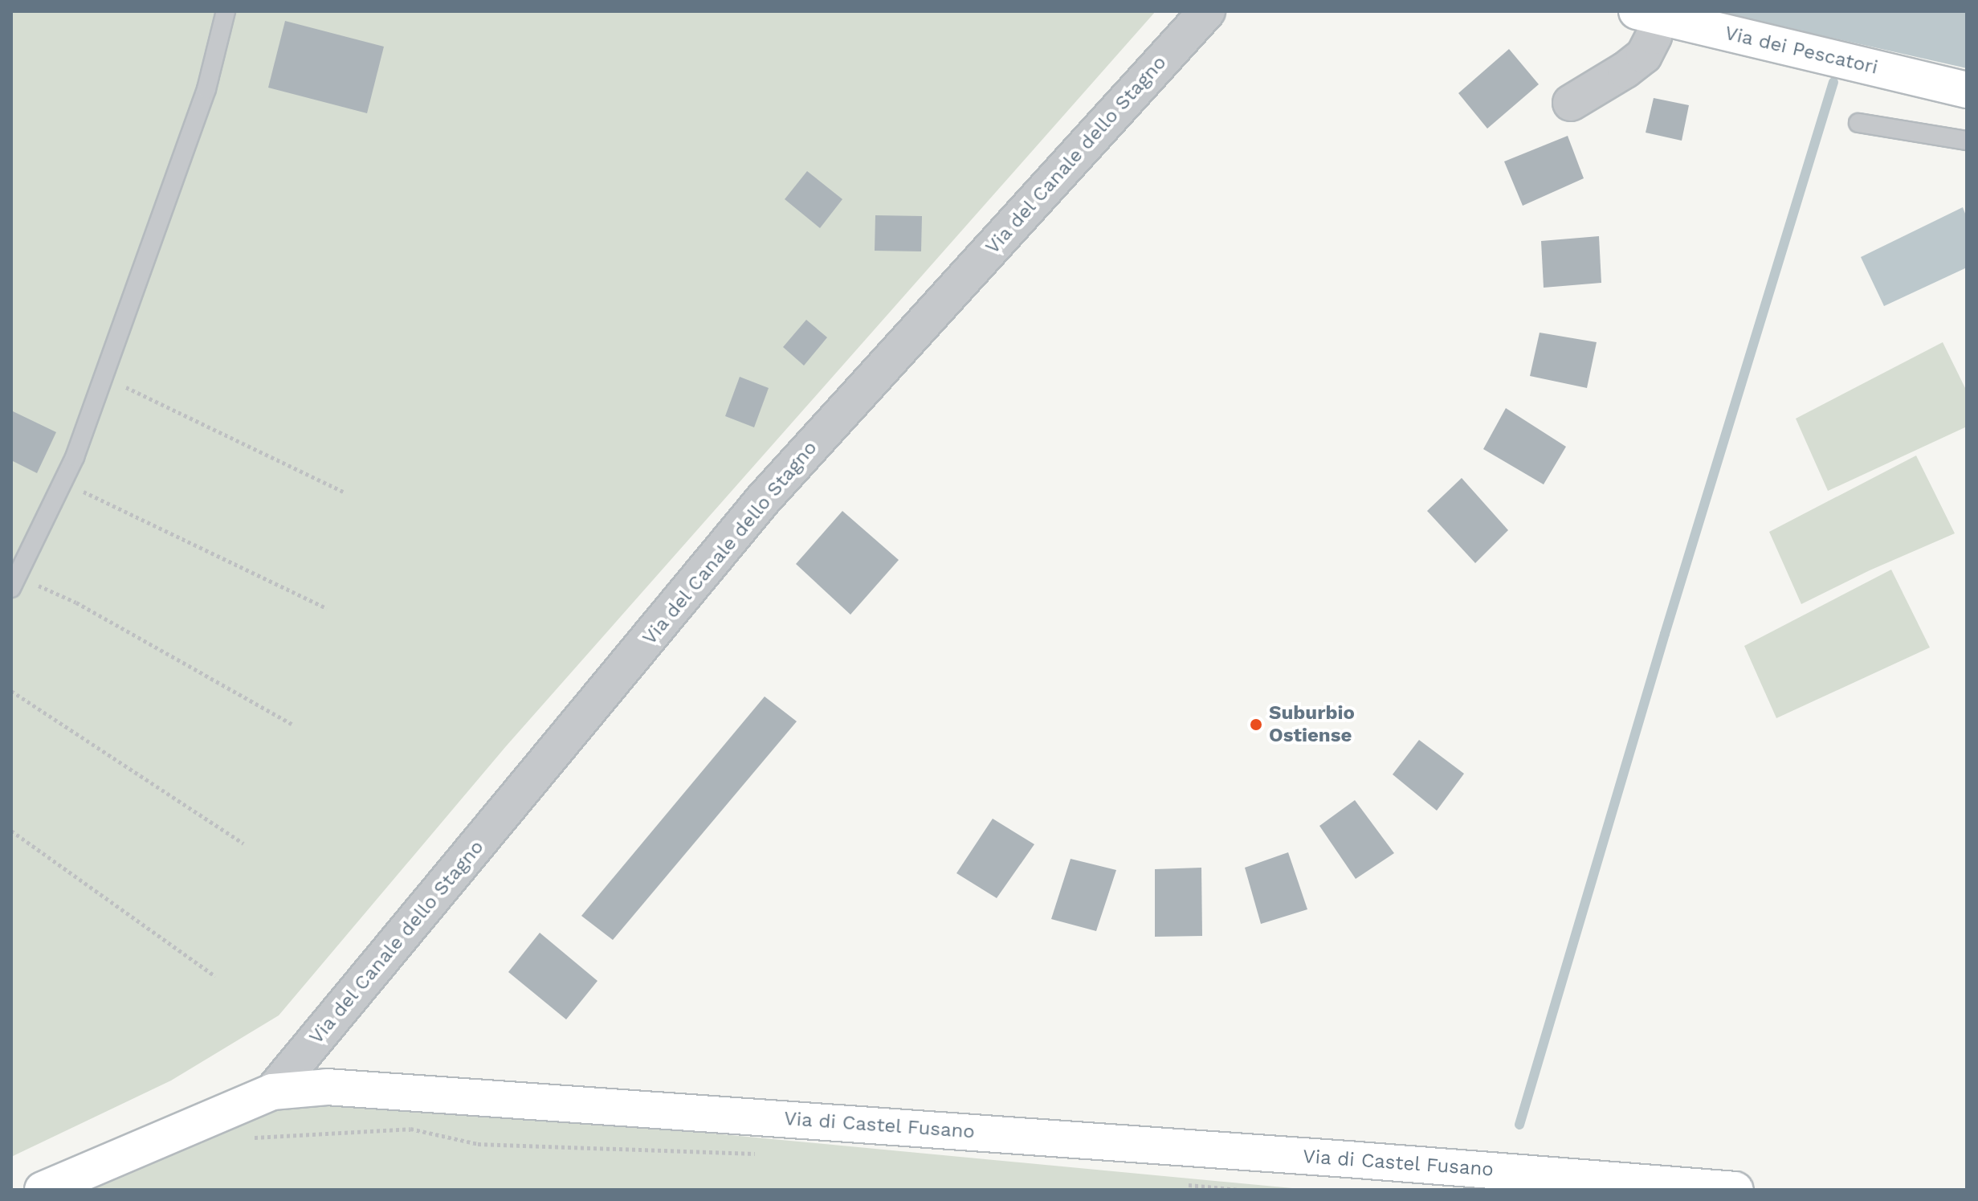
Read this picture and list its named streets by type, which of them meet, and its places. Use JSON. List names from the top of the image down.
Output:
{
  "streets": {
    "street": ["Via dei Pescatori", "Via del Canale dello Stagno", "Via di Castel Fusano"]
  },
  "crossings": [
    ["Via del Canale dello Stagno", "Via di Castel Fusano"]
  ],
  "places": ["Suburbio Ostiense"]
}
